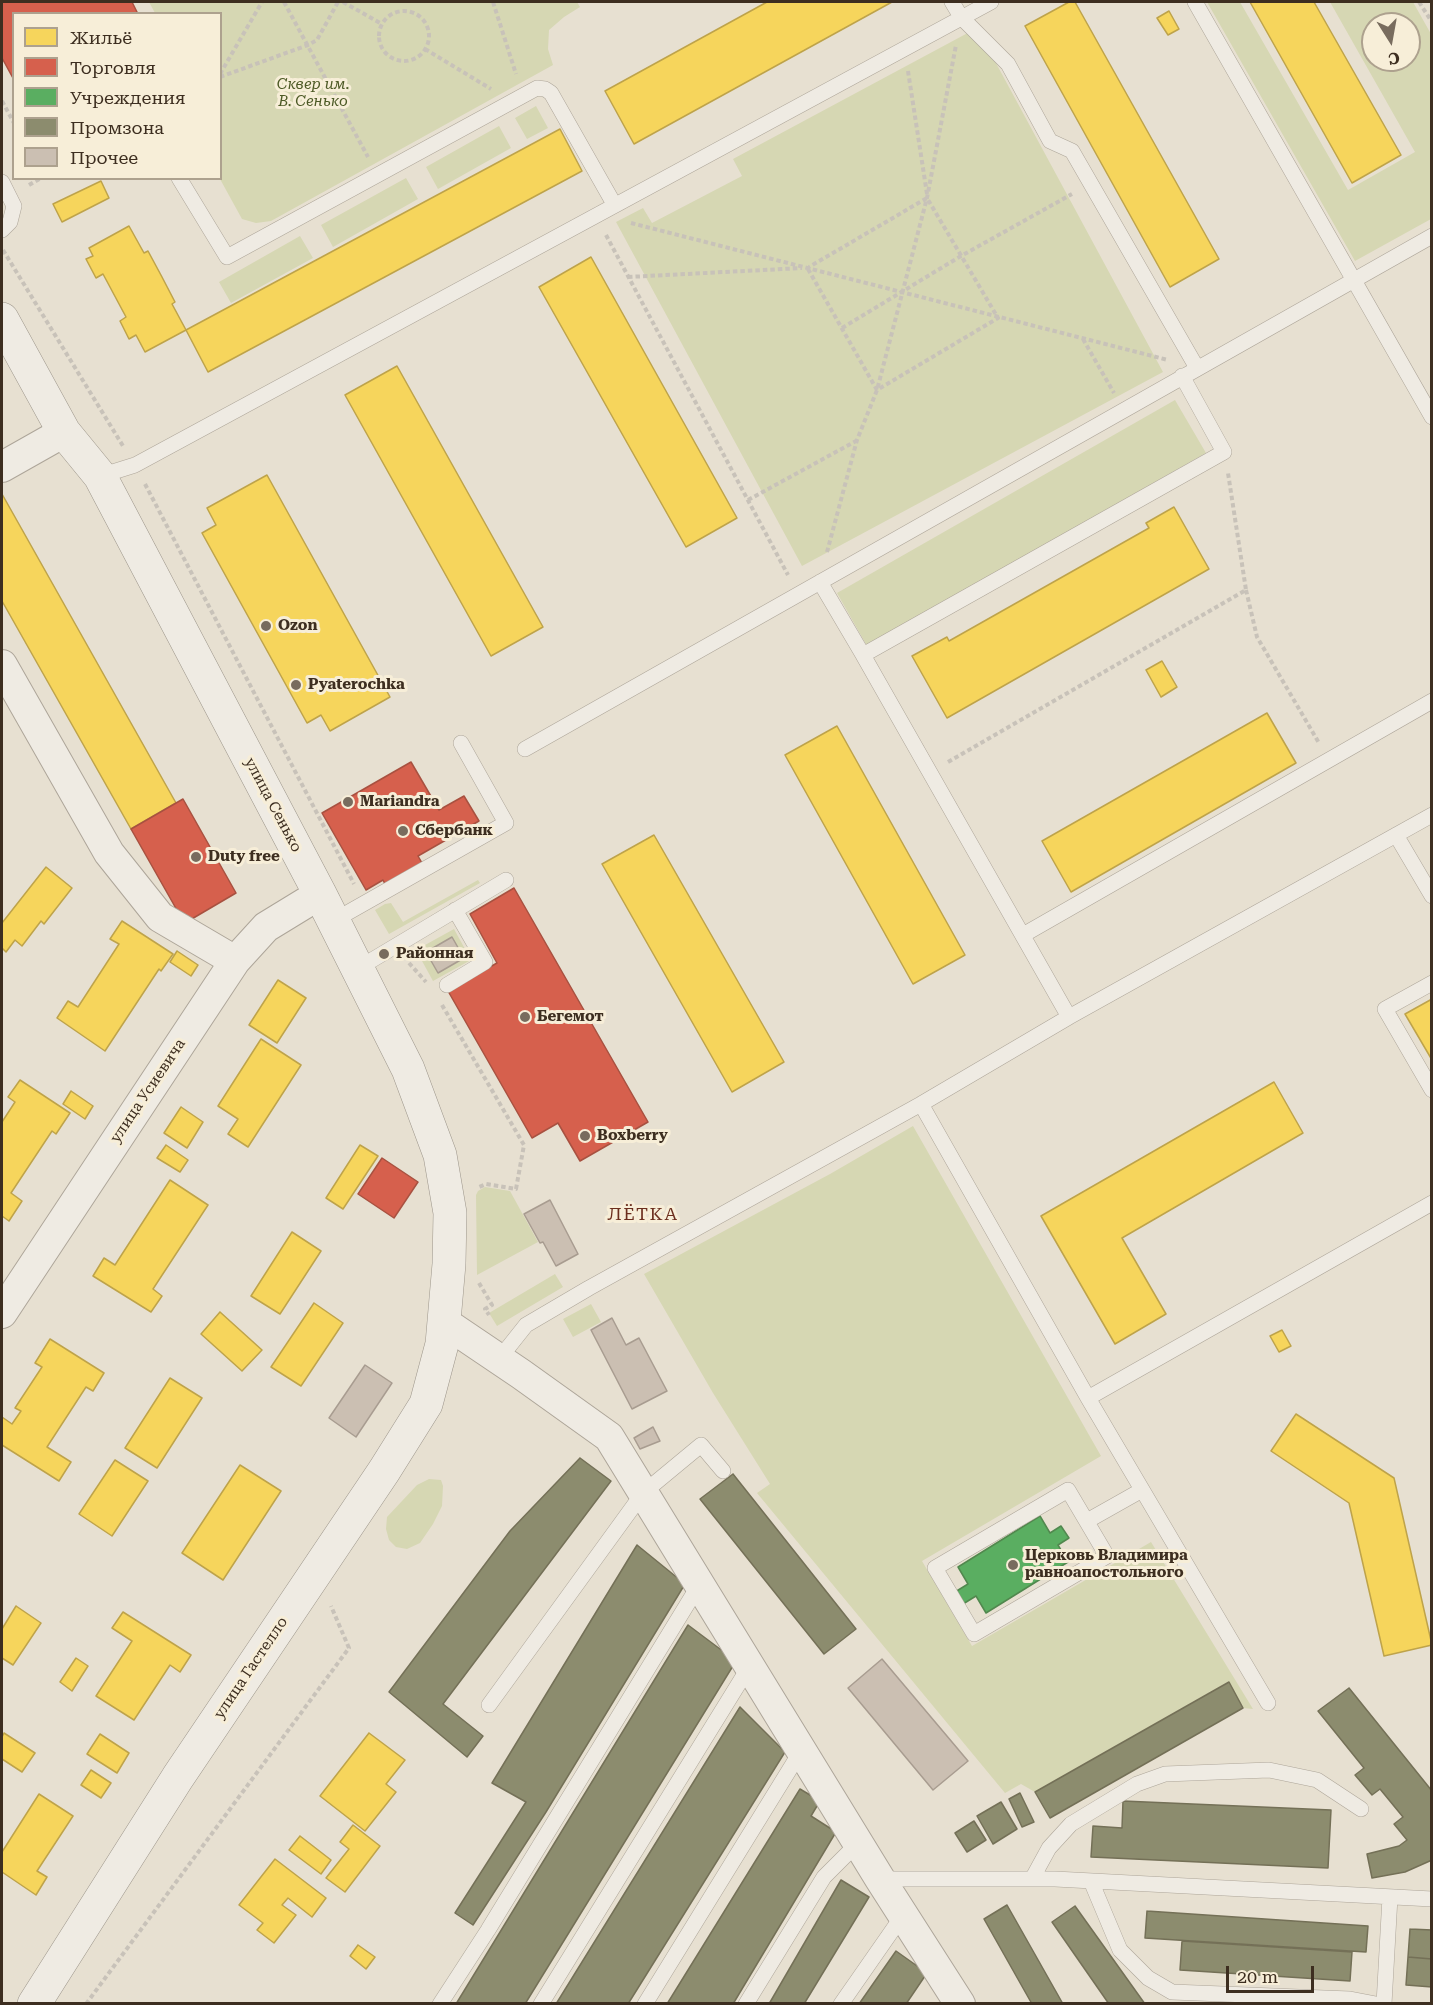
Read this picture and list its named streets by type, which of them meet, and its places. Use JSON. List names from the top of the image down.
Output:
{
  "streets": {
    "street": ["улица Сенько", "улица Усиевича", "улица Гастелло"]
  },
  "crossings": [
    ["улица Сенько", "улица Усиевича"],
    ["улица Сенько", "улица Гастелло"]
  ],
  "districts": ["ЛЁТКА"],
  "parks": ["Сквер им. В. Сенько"],
  "places": [
    "Ozon",
    "Pyaterochka",
    "Mariandra",
    "Сбербанк",
    "Duty free",
    "Районная",
    "Бегемот",
    "Boxberry",
    "Церковь Владимира равноапостольного"
  ],
  "legend": [
    "Жильё",
    "Торговля",
    "Учреждения",
    "Промзона",
    "Прочее"
  ],
  "scale_bar": "20 m",
  "north": "bottom"
}
